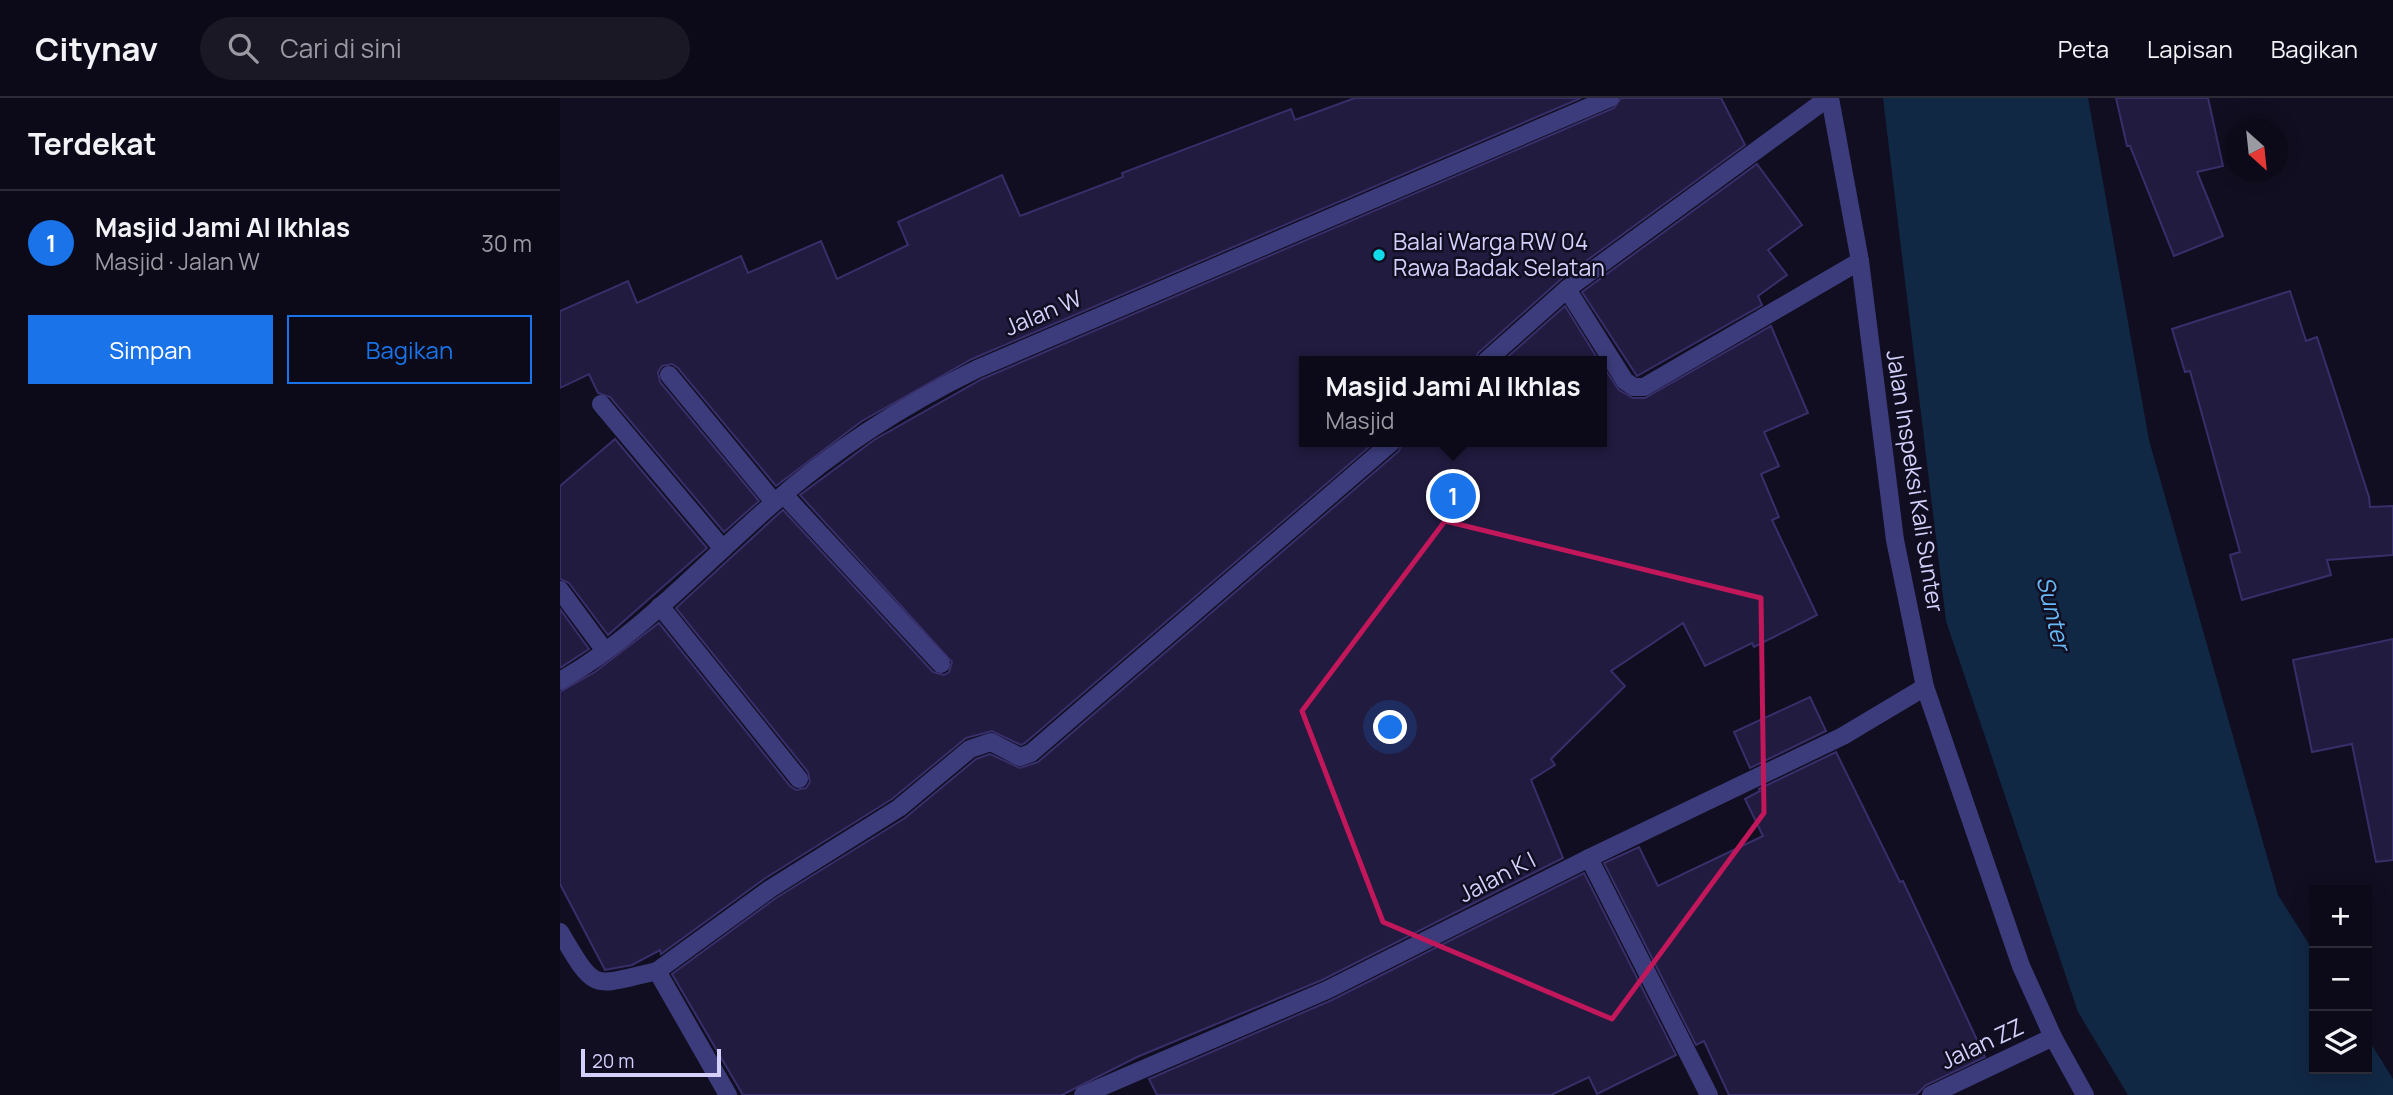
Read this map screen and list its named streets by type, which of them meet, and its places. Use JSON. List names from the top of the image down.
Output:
{
  "streets": {
    "street": [
      "Jalan W",
      "Jalan Inspeksi Kali Sunter",
      "Jalan K I",
      "Jalan ZZ"
    ]
  },
  "crossings": [
    ["Jalan Inspeksi Kali Sunter", "Jalan K I"],
    ["Jalan Inspeksi Kali Sunter", "Jalan ZZ"]
  ],
  "water": ["Sunter"],
  "places": ["Balai Warga RW 04 Rawa Badak Selatan"],
  "scale_bar": "20 m",
  "north": "bottom right",
  "page": {
    "header": "Citynav",
    "search": "Cari di sini",
    "nav": ["Peta", "Lapisan", "Bagikan"],
    "heading": "Terdekat",
    "list": [
      {
        "mark": "1",
        "name": "Masjid Jami Al Ikhlas",
        "note": "Masjid · Jalan W",
        "value": "30 m"
      }
    ],
    "buttons": ["Simpan", "Bagikan"],
    "popup": ["Masjid Jami Al Ikhlas", "Masjid"],
    "pins": "1",
    "map_buttons": ["+", "−"],
    "scale": "20 m"
  }
}
